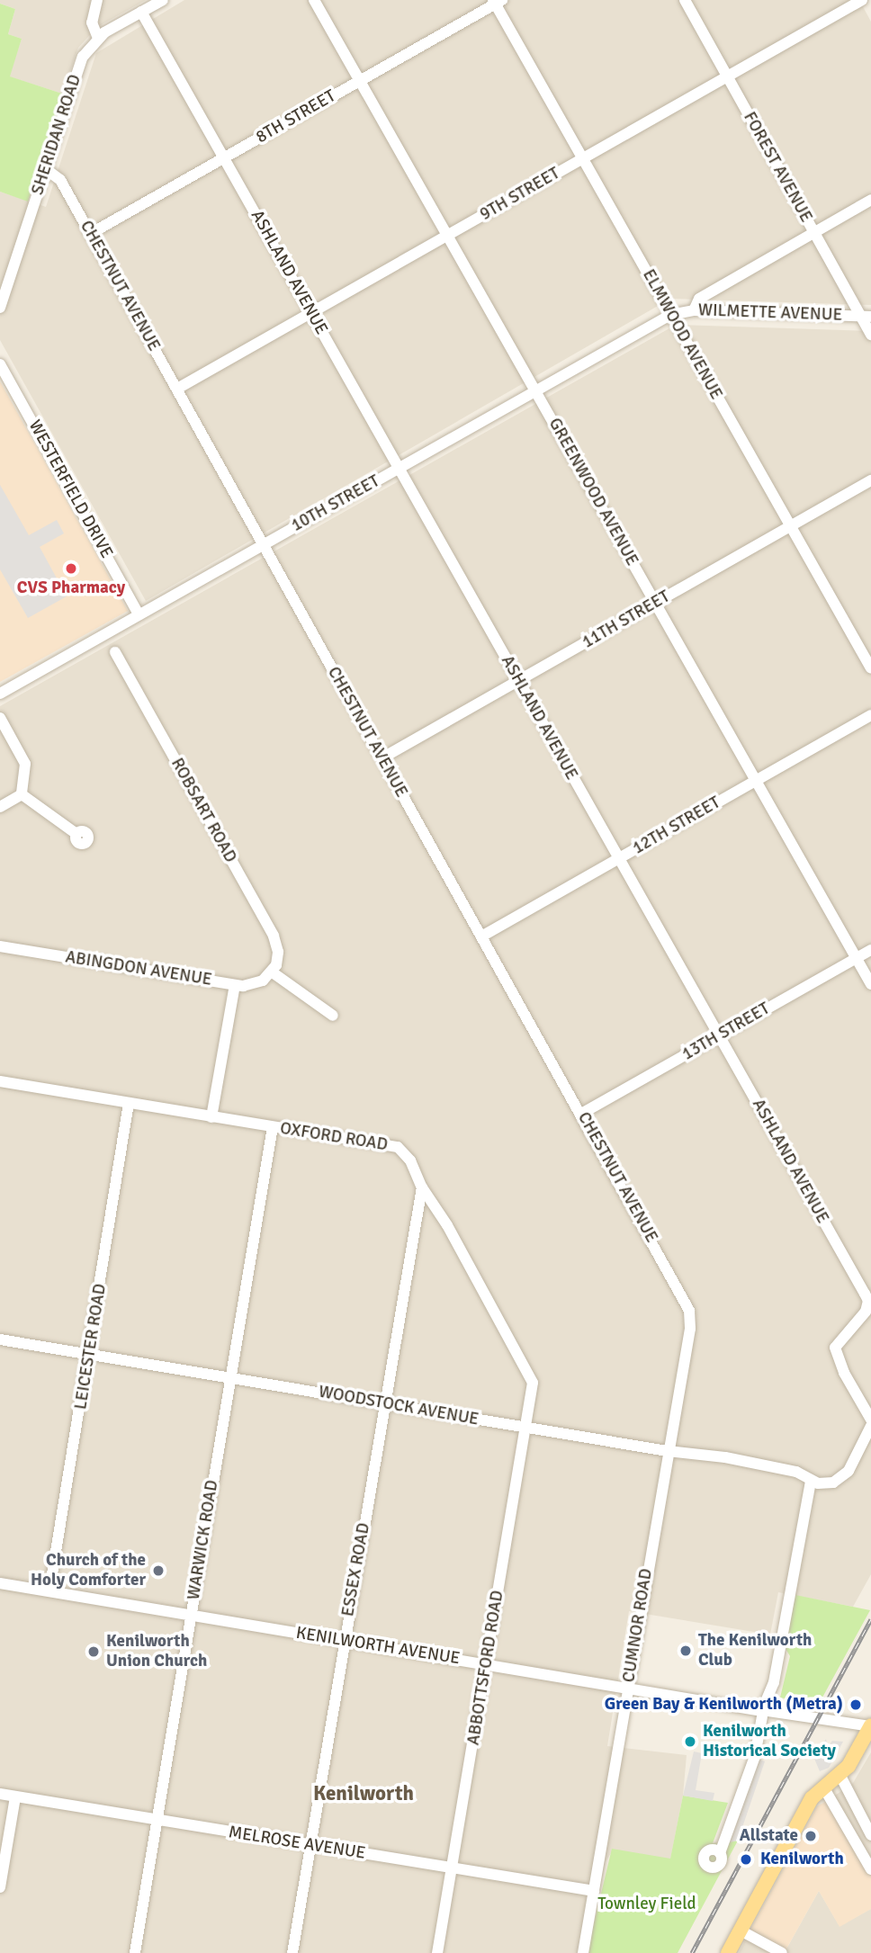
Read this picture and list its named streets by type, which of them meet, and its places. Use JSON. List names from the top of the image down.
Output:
{
  "streets": {
    "street": [
      "8TH STREET",
      "SHERIDAN ROAD",
      "FOREST AVENUE",
      "9TH STREET",
      "ASHLAND AVENUE",
      "CHESTNUT AVENUE",
      "WILMETTE AVENUE",
      "ELMWOOD AVENUE",
      "WESTERFIELD DRIVE",
      "GREENWOOD AVENUE",
      "10TH STREET",
      "11TH STREET",
      "ROBSART ROAD",
      "12TH STREET",
      "ABINGDON AVENUE",
      "13TH STREET",
      "OXFORD ROAD",
      "LEICESTER ROAD",
      "WOODSTOCK AVENUE",
      "WARWICK ROAD",
      "ESSEX ROAD",
      "CUMNOR ROAD",
      "KENILWORTH AVENUE",
      "ABBOTTSFORD ROAD",
      "MELROSE AVENUE"
    ]
  },
  "crossings": [
    ["8TH STREET", "ASHLAND AVENUE"],
    ["8TH STREET", "CHESTNUT AVENUE"],
    ["8TH STREET", "ELMWOOD AVENUE"],
    ["8TH STREET", "GREENWOOD AVENUE"],
    ["SHERIDAN ROAD", "ASHLAND AVENUE"],
    ["SHERIDAN ROAD", "CHESTNUT AVENUE"],
    ["FOREST AVENUE", "9TH STREET"],
    ["FOREST AVENUE", "WILMETTE AVENUE"],
    ["9TH STREET", "ASHLAND AVENUE"],
    ["9TH STREET", "CHESTNUT AVENUE"],
    ["9TH STREET", "ELMWOOD AVENUE"],
    ["9TH STREET", "GREENWOOD AVENUE"],
    ["ASHLAND AVENUE", "10TH STREET"],
    ["ASHLAND AVENUE", "11TH STREET"],
    ["ASHLAND AVENUE", "12TH STREET"],
    ["ASHLAND AVENUE", "13TH STREET"],
    ["CHESTNUT AVENUE", "10TH STREET"],
    ["CHESTNUT AVENUE", "11TH STREET"],
    ["CHESTNUT AVENUE", "12TH STREET"],
    ["CHESTNUT AVENUE", "13TH STREET"],
    ["CHESTNUT AVENUE", "CUMNOR ROAD"],
    ["WILMETTE AVENUE", "ELMWOOD AVENUE"],
    ["WILMETTE AVENUE", "10TH STREET"],
    ["ELMWOOD AVENUE", "10TH STREET"],
    ["ELMWOOD AVENUE", "11TH STREET"],
    ["WESTERFIELD DRIVE", "10TH STREET"],
    ["GREENWOOD AVENUE", "10TH STREET"],
    ["GREENWOOD AVENUE", "11TH STREET"],
    ["GREENWOOD AVENUE", "12TH STREET"],
    ["GREENWOOD AVENUE", "13TH STREET"],
    ["ROBSART ROAD", "ABINGDON AVENUE"],
    ["OXFORD ROAD", "LEICESTER ROAD"],
    ["OXFORD ROAD", "WARWICK ROAD"],
    ["OXFORD ROAD", "ESSEX ROAD"],
    ["OXFORD ROAD", "ABBOTTSFORD ROAD"],
    ["LEICESTER ROAD", "WOODSTOCK AVENUE"],
    ["LEICESTER ROAD", "KENILWORTH AVENUE"],
    ["WOODSTOCK AVENUE", "WARWICK ROAD"],
    ["WOODSTOCK AVENUE", "ESSEX ROAD"],
    ["WOODSTOCK AVENUE", "CUMNOR ROAD"],
    ["WOODSTOCK AVENUE", "ABBOTTSFORD ROAD"],
    ["WARWICK ROAD", "KENILWORTH AVENUE"],
    ["WARWICK ROAD", "MELROSE AVENUE"],
    ["ESSEX ROAD", "KENILWORTH AVENUE"],
    ["ESSEX ROAD", "MELROSE AVENUE"],
    ["CUMNOR ROAD", "KENILWORTH AVENUE"],
    ["CUMNOR ROAD", "MELROSE AVENUE"],
    ["KENILWORTH AVENUE", "ABBOTTSFORD ROAD"],
    ["ABBOTTSFORD ROAD", "MELROSE AVENUE"]
  ],
  "districts": ["Kenilworth"],
  "parks": ["Townley Field"],
  "places": [
    "CVS Pharmacy",
    "Church of the Holy Comforter",
    "The Kenilworth Club",
    "Kenilworth Union Church",
    "Green Bay & Kenilworth (Metra)",
    "Kenilworth Historical Society",
    "Allstate",
    "Kenilworth"
  ]
}
